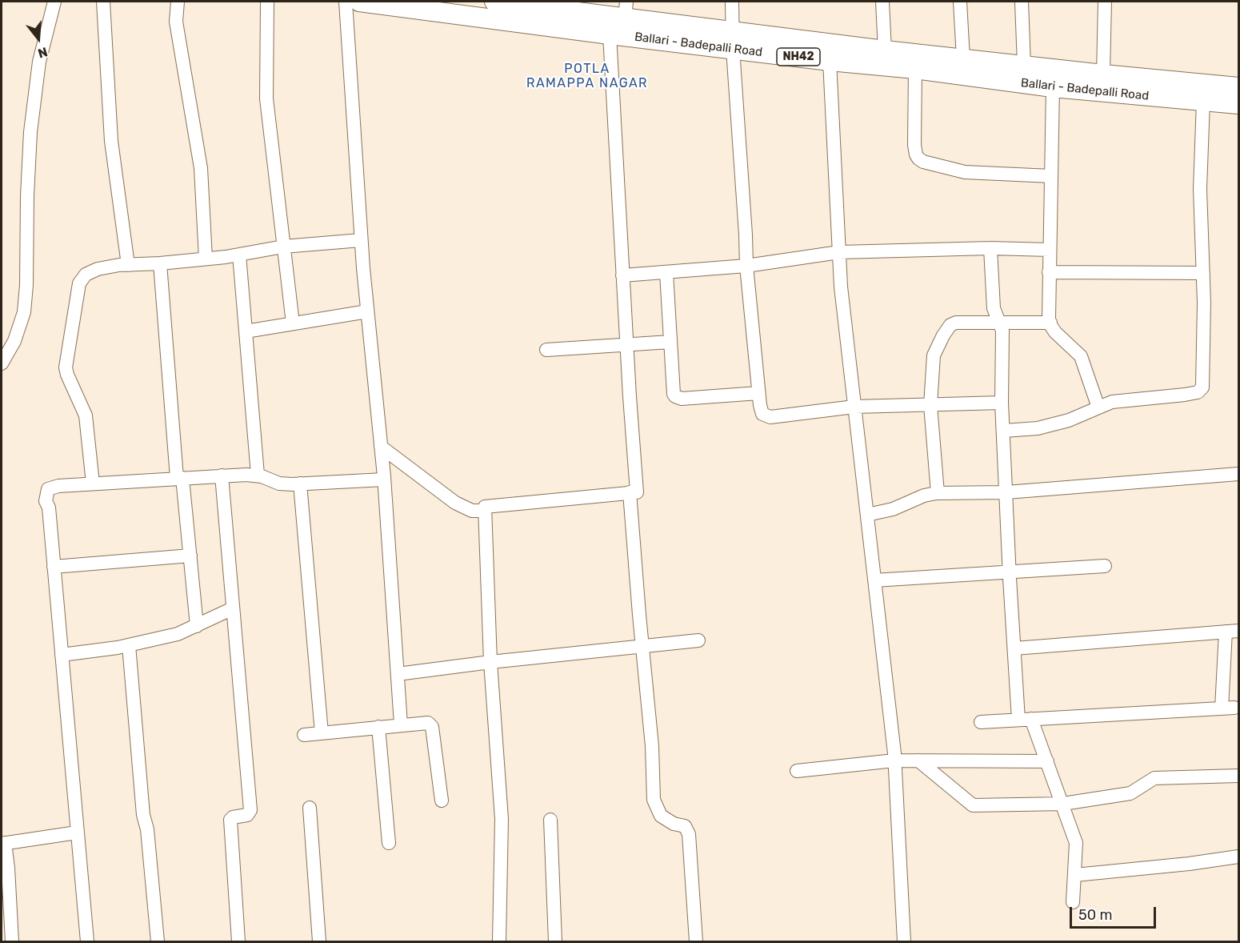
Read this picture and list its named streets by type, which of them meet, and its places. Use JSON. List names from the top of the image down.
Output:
{
  "streets": {
    "highway": ["Ballari - Badepalli Road", "NH42"]
  },
  "districts": ["POTLA RAMAPPA NAGAR"],
  "scale_bar": "50 m",
  "north": "bottom"
}
